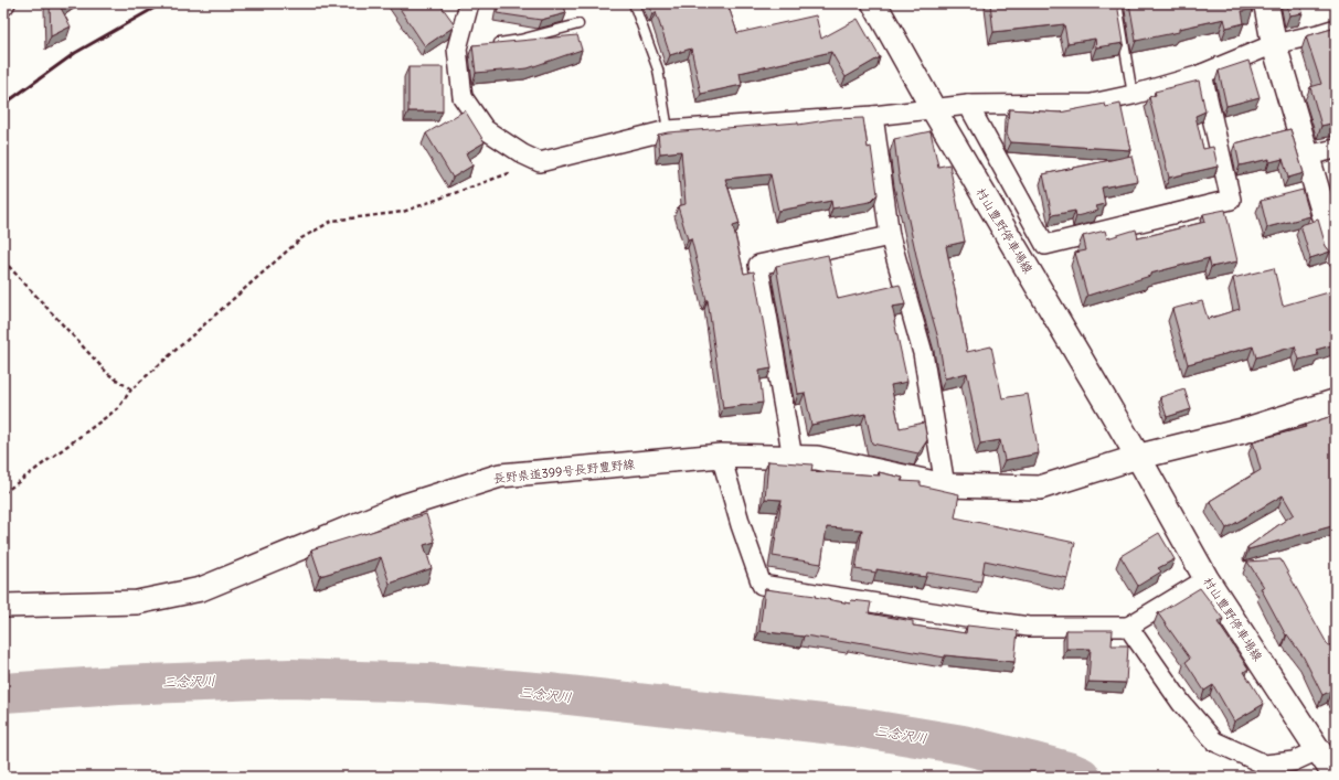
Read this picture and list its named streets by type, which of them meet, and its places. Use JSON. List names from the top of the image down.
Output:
{
  "streets": {
    "main road": ["村山豊野停車場線"],
    "street": ["長野県道399号長野豊野線"]
  },
  "crossings": [
    ["村山豊野停車場線", "長野県道399号長野豊野線"]
  ],
  "water": ["三念沢川"]
}
